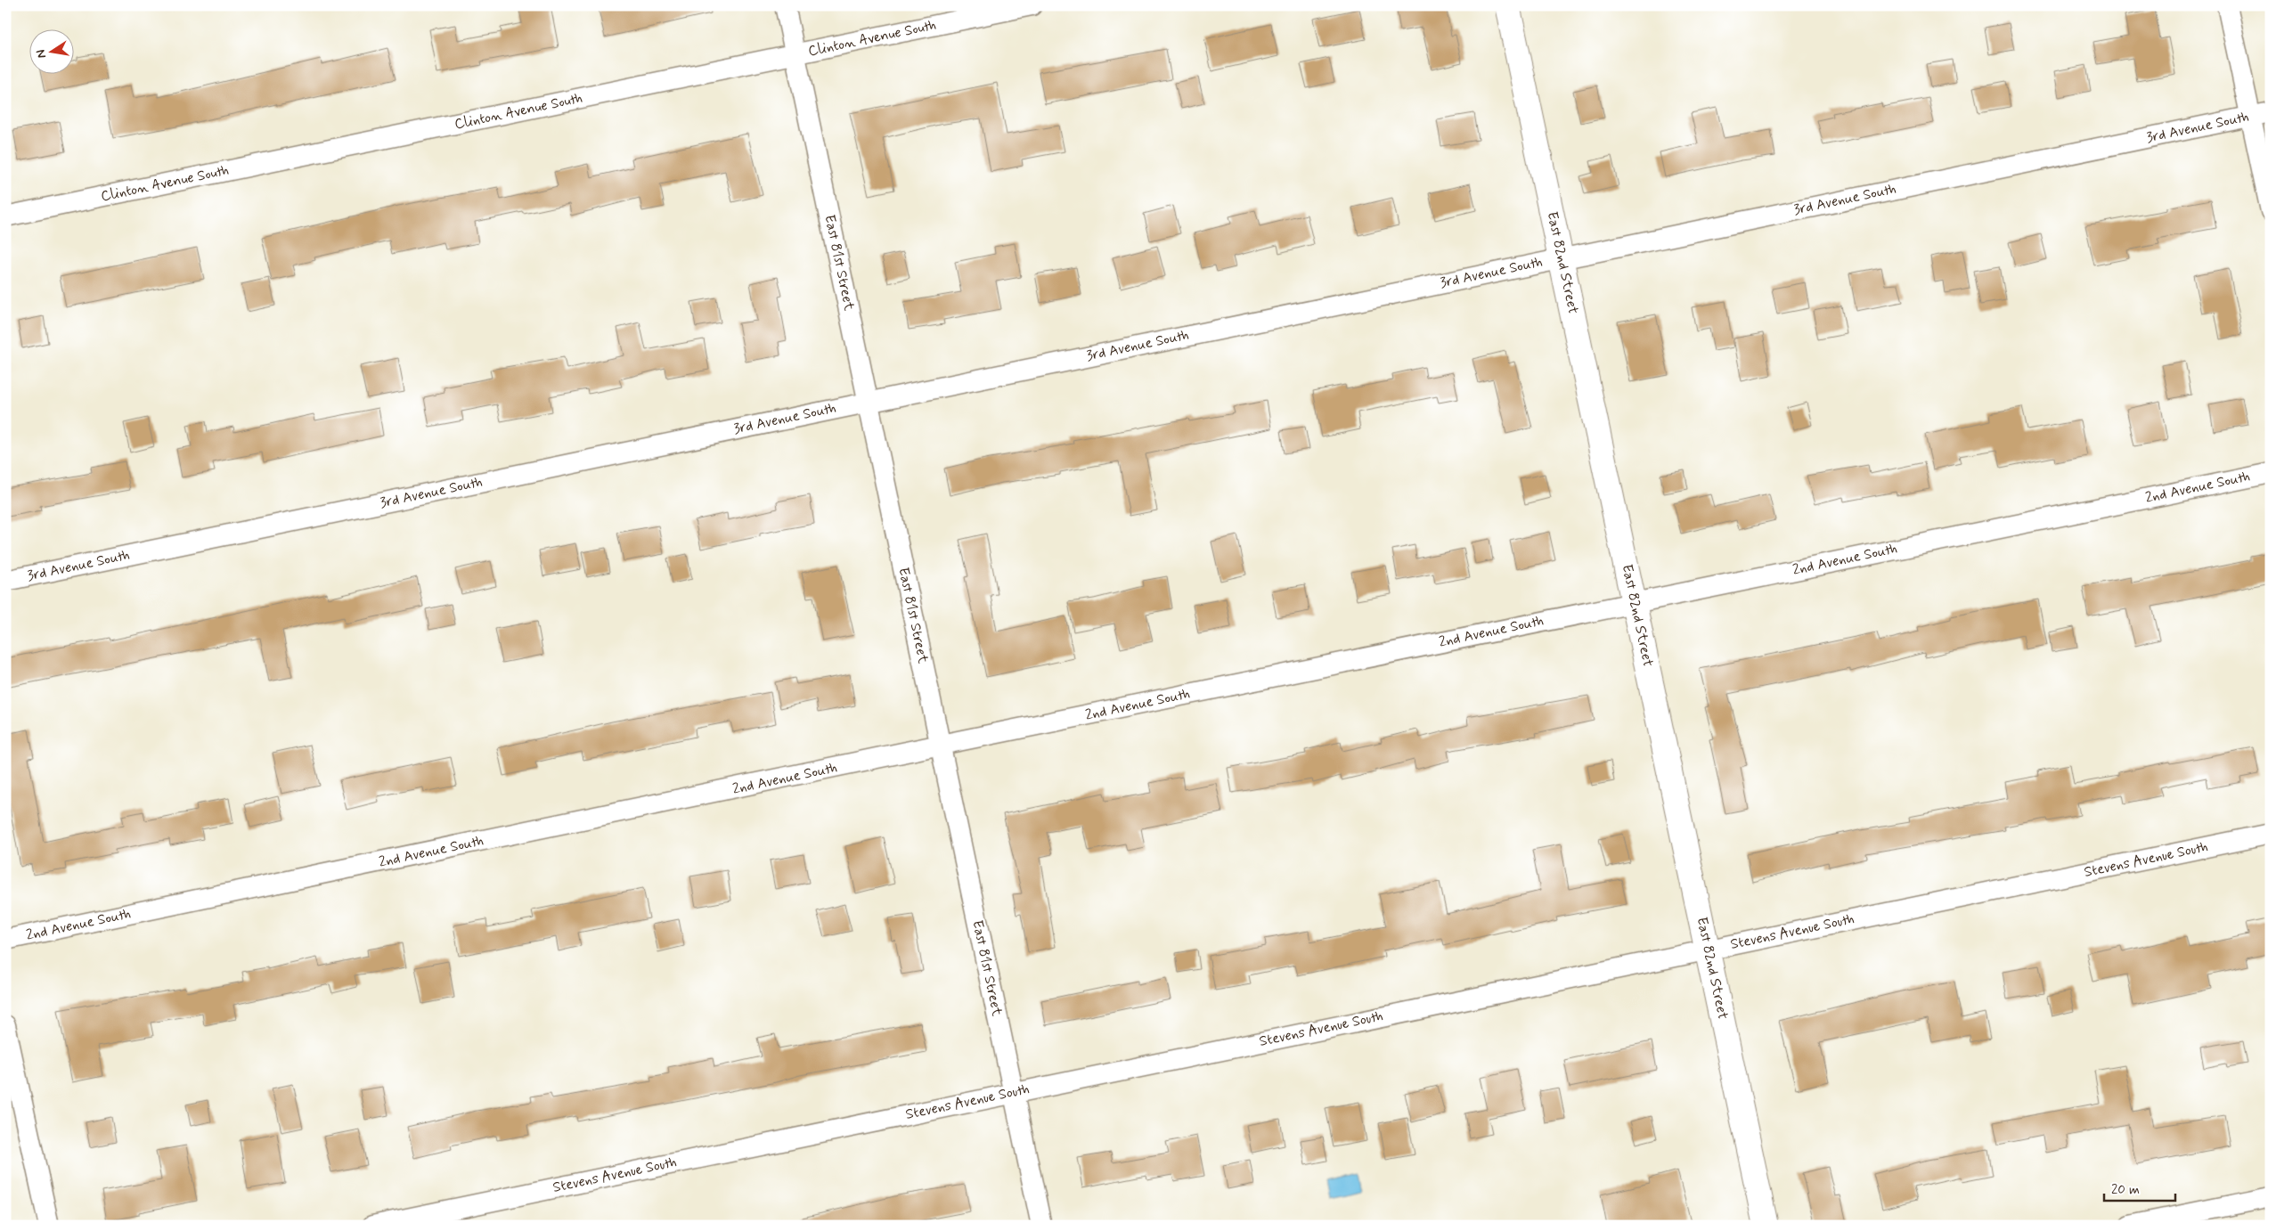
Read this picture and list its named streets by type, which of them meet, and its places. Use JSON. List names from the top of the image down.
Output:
{
  "streets": {
    "street": [
      "Clinton Avenue South",
      "3rd Avenue South",
      "East 81st Street",
      "East 82nd Street",
      "2nd Avenue South",
      "Stevens Avenue South"
    ]
  },
  "crossings": [
    ["Clinton Avenue South", "East 81st Street"],
    ["3rd Avenue South", "East 81st Street"],
    ["3rd Avenue South", "East 82nd Street"],
    ["East 81st Street", "2nd Avenue South"],
    ["East 81st Street", "Stevens Avenue South"],
    ["East 82nd Street", "2nd Avenue South"],
    ["East 82nd Street", "Stevens Avenue South"]
  ],
  "scale_bar": "20 m",
  "north": "left"
}
